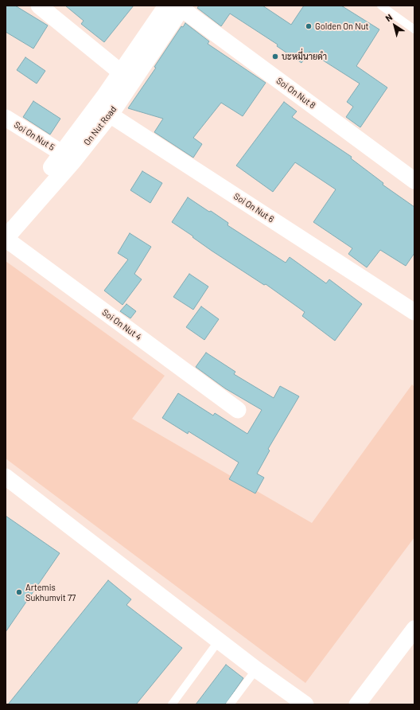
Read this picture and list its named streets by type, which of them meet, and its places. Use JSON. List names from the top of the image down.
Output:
{
  "streets": {
    "main road": ["On Nut Road"],
    "street": [
      "Soi On Nut 8",
      "Soi On Nut 5",
      "Soi On Nut 6",
      "Soi On Nut 4"
    ]
  },
  "crossings": [
    ["Soi On Nut 8", "On Nut Road"],
    ["On Nut Road", "Soi On Nut 5"],
    ["On Nut Road", "Soi On Nut 6"],
    ["On Nut Road", "Soi On Nut 4"]
  ],
  "places": ["Golden On Nut", "บะหมี่นายดำ", "Artemis Sukhumvit 77"],
  "north": "top left"
}
